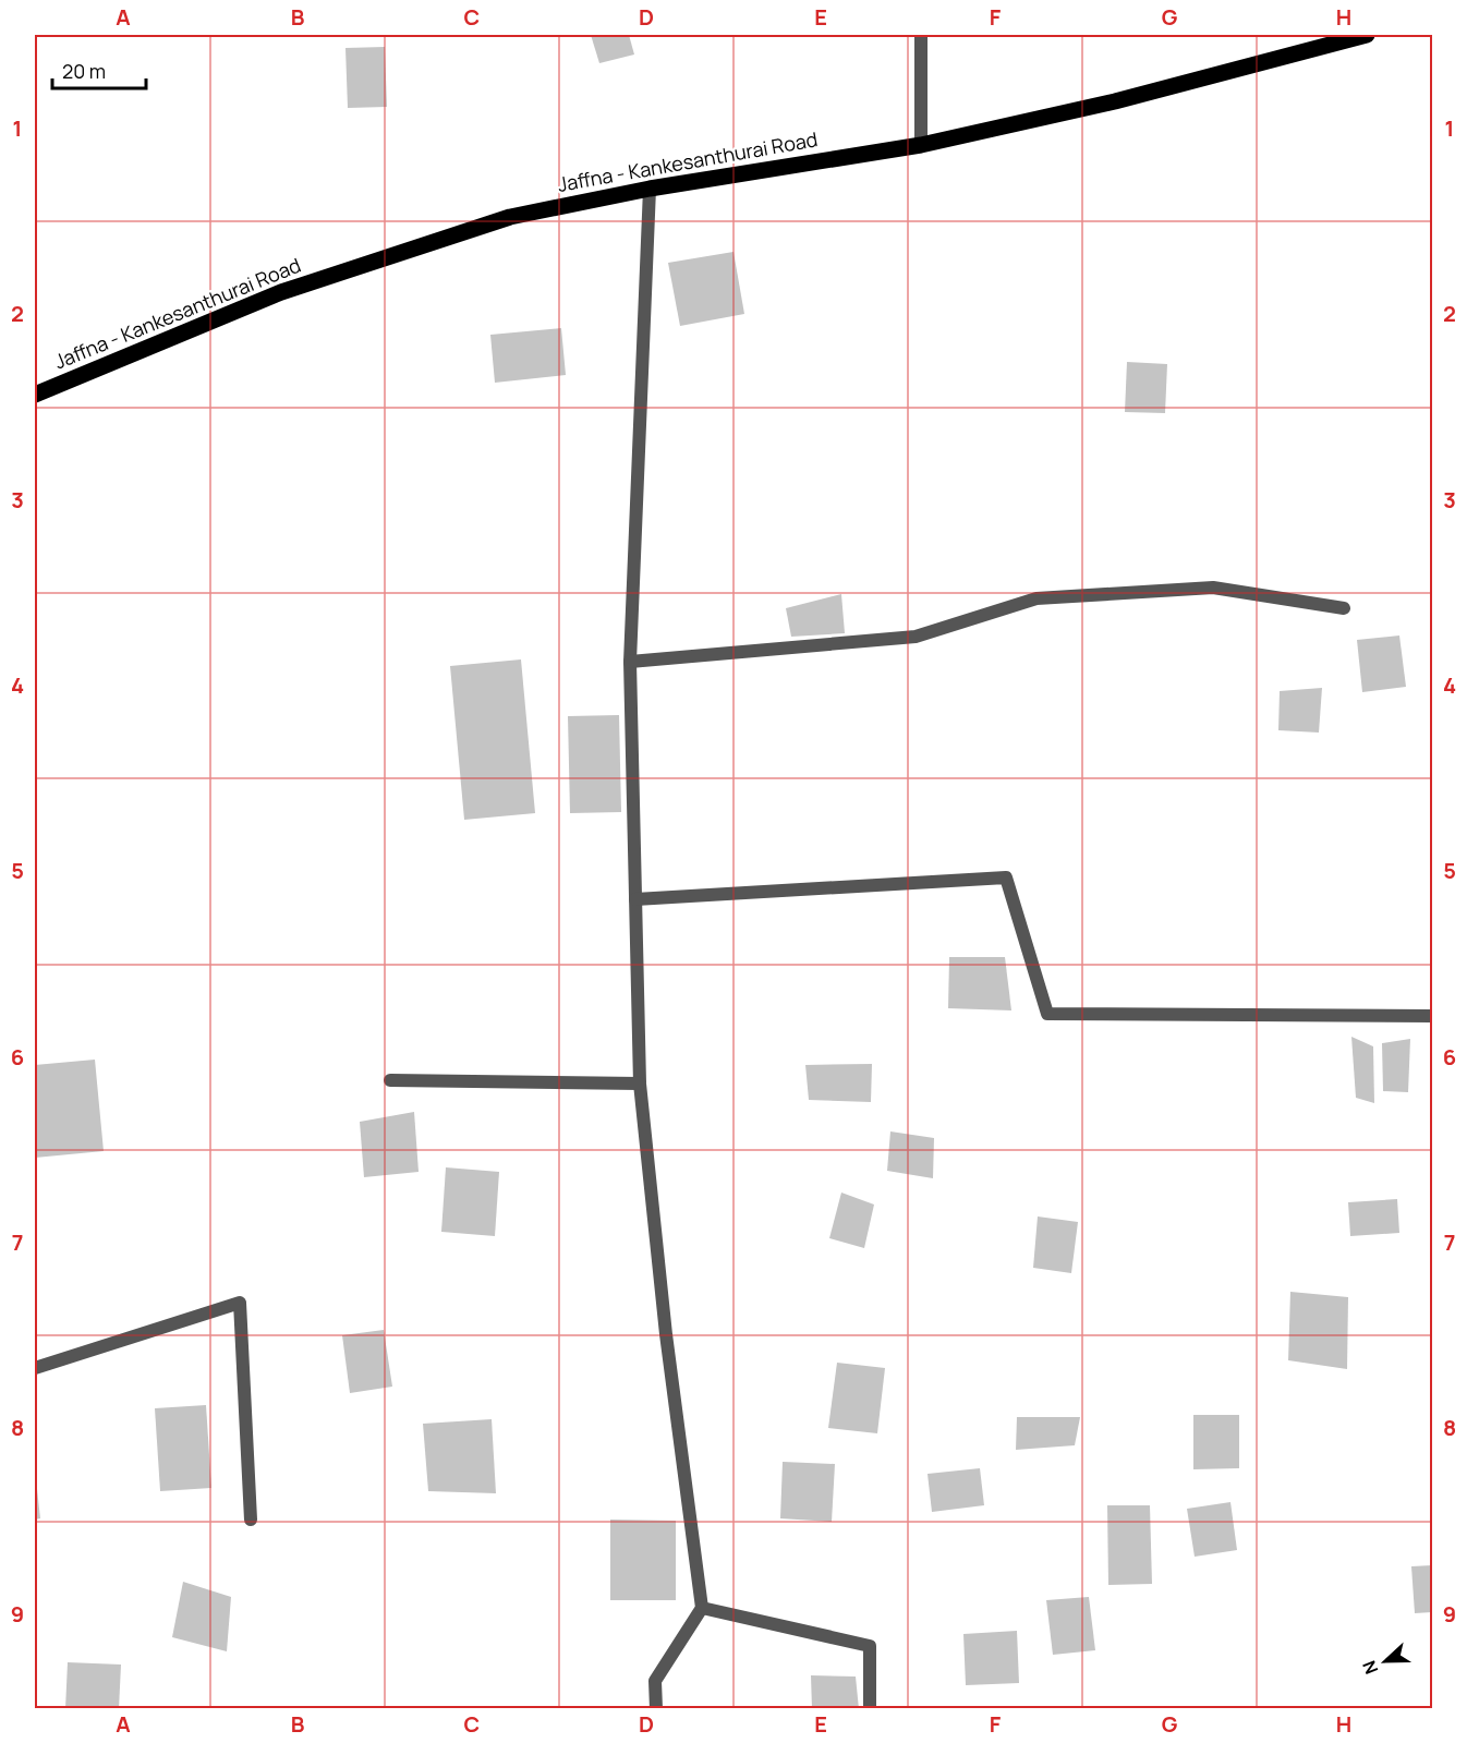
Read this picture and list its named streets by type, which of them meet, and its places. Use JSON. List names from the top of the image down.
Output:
{
  "streets": {
    "main road": ["Jaffna - Kankesanthurai Road"]
  },
  "scale_bar": "20 m",
  "north": "left",
  "grid": {
    "columns": [
      "A",
      "B",
      "C",
      "D",
      "E",
      "F",
      "G",
      "H"
    ],
    "rows": [
      "1",
      "2",
      "3",
      "4",
      "5",
      "6",
      "7",
      "8",
      "9"
    ]
  }
}
